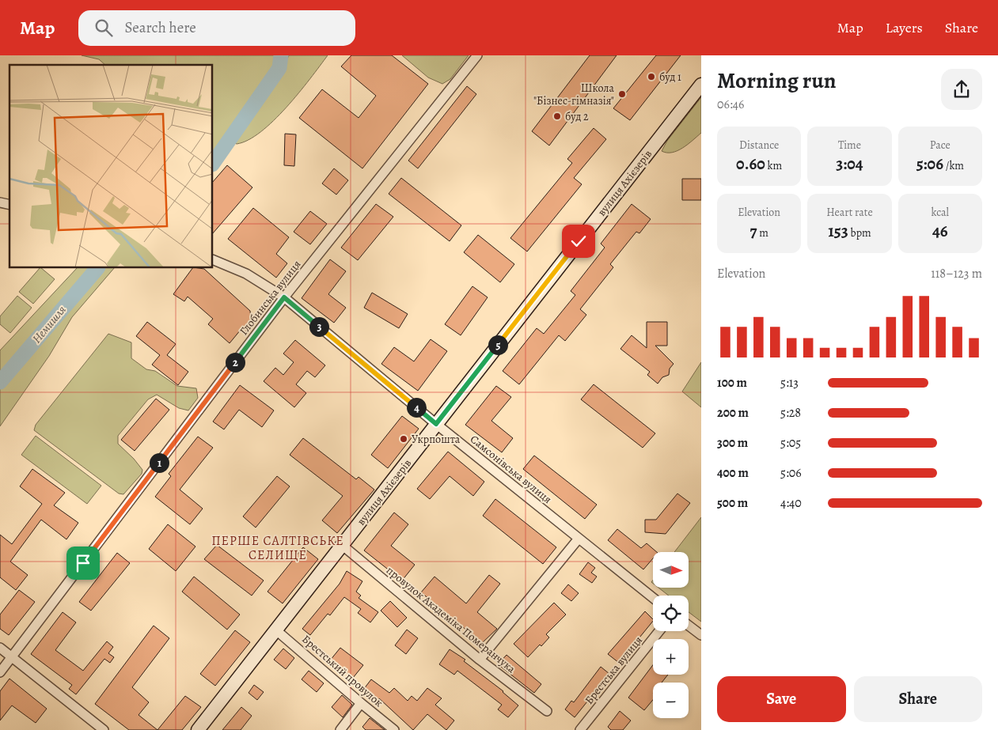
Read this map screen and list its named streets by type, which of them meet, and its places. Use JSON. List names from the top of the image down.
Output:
{
  "streets": {
    "main road": ["вулиця Ахієзерів"],
    "street": [
      "Глобинська вулиця",
      "Самсонівська вулиця",
      "провулок Академіка Померанчука",
      "Брестська вулиця",
      "Брестський провулок"
    ]
  },
  "crossings": [
    ["вулиця Ахієзерів", "Самсонівська вулиця"],
    ["вулиця Ахієзерів", "провулок Академіка Померанчука"],
    ["вулиця Ахієзерів", "Брестський провулок"],
    ["Глобинська вулиця", "Самсонівська вулиця"]
  ],
  "districts": ["ПЕРШЕ САЛТІВСЬКЕ СЕЛИЩЕ"],
  "water": ["Немишля"],
  "places": [
    "буд 1",
    "Школа \"Бізнес-гімназія\"",
    "буд 2",
    "Укрпошта"
  ],
  "north": "right",
  "page": {
    "header": "Map",
    "search": "Search here",
    "nav": ["Map", "Layers", "Share"],
    "heading": ["Morning run", "06:46"],
    "stats": [
      ["Distance", "0.60 km"],
      ["Time", "3:04"],
      ["Pace", "5:06 /km"],
      ["Elevation", "7 m"],
      ["Heart rate", "153 bpm"],
      ["kcal", "46"]
    ],
    "chart": ["Elevation", "118–123 m"],
    "pins": [
      "3",
      "5",
      "2",
      "4",
      "1"
    ],
    "list": [
      {
        "name": "100 m",
        "note": "5:13"
      },
      {
        "name": "200 m",
        "note": "5:28"
      },
      {
        "name": "300 m",
        "note": "5:05"
      },
      {
        "name": "400 m",
        "note": "5:06"
      },
      {
        "name": "500 m",
        "note": "4:40"
      }
    ],
    "map_buttons": ["+", "−"],
    "buttons": ["Save", "Share"]
  }
}
